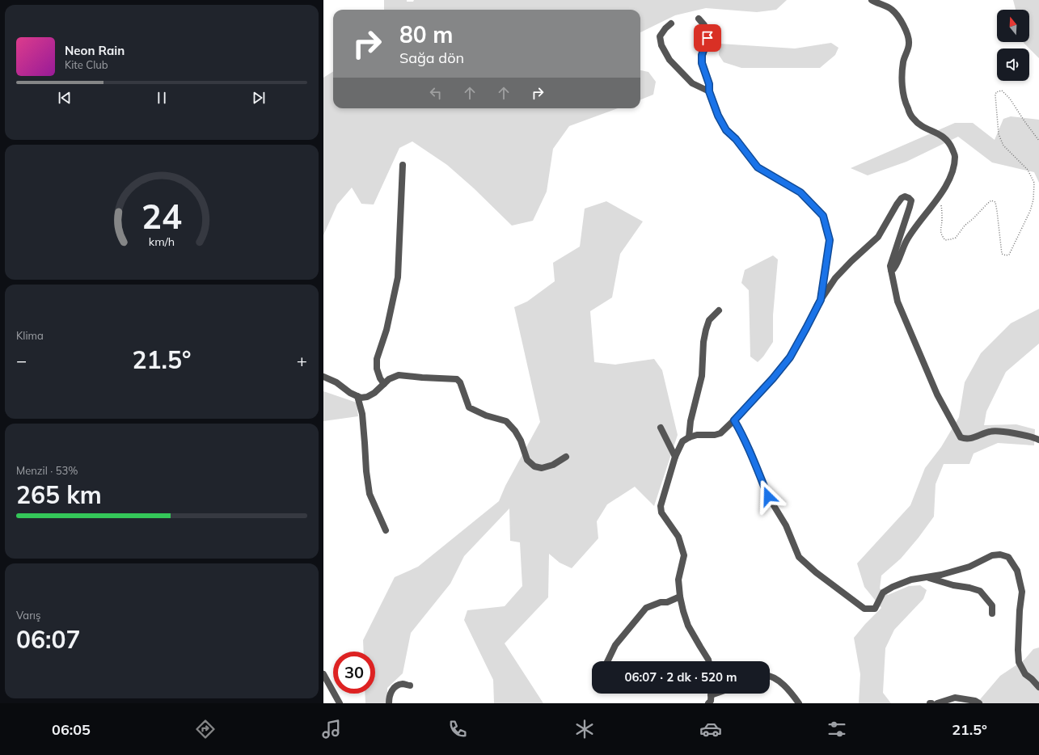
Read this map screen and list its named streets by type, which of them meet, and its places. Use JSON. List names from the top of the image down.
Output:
{
  "north": "top",
  "page": {
    "turn": ["80 m", "Sağa dön"],
    "song": ["Neon Rain", "Kite Club"],
    "tile": [
      "Klima",
      ["Menzil · 53%", "265 km"],
      ["Varış", "06:07"]
    ],
    "heat": ["−", "21.5°", "+"],
    "limit": "30",
    "trip": "06:07 · 2 dk · 520 m",
    "tabs": ["06:05", "21.5°"],
    "gauge": ["24", "km/h"]
  }
}
